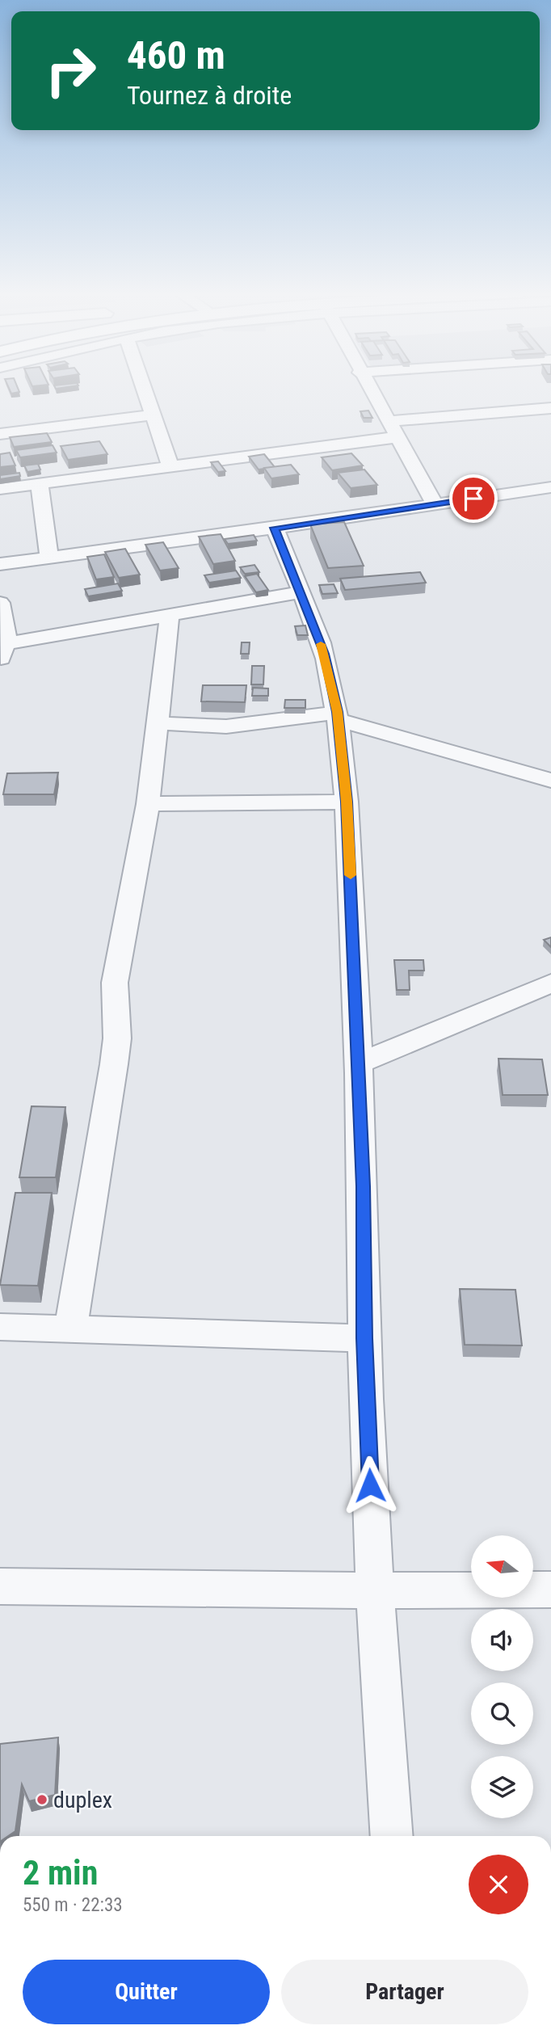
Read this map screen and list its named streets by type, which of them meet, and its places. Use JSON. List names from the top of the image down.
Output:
{
  "places": ["duplex"],
  "north": "left",
  "page": {
    "turn": ["460 m", "Tournez à droite"],
    "heading": ["2 min", "550 m · 22:33"],
    "buttons": ["Quitter", "Partager"]
  }
}
